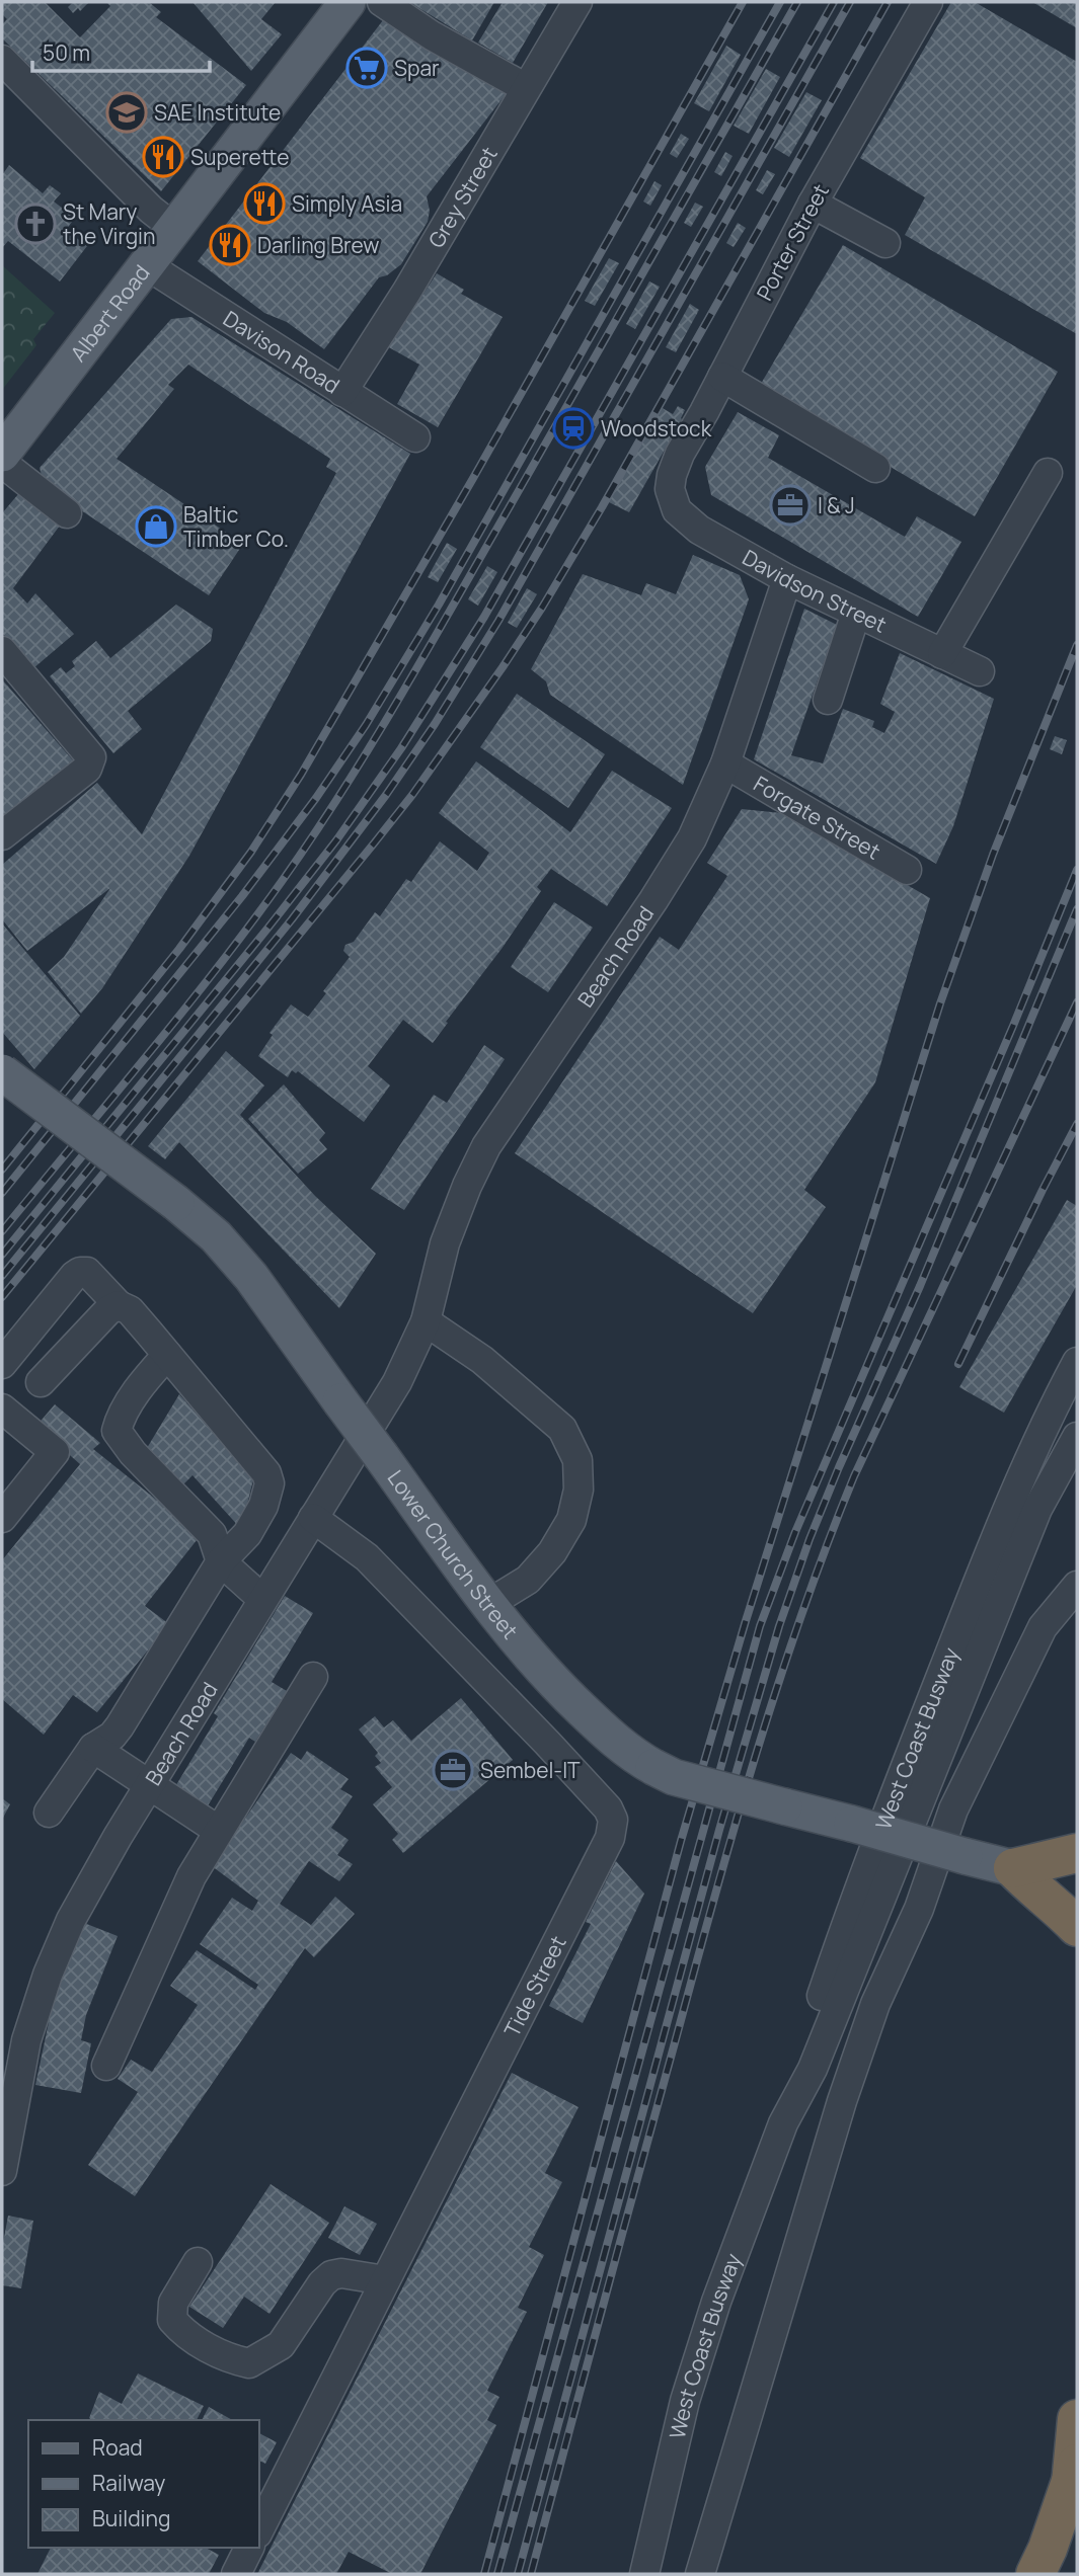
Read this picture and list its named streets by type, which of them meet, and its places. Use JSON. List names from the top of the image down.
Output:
{
  "streets": {
    "main road": ["Albert Road", "Lower Church Street"],
    "street": [
      "Grey Street",
      "Porter Street",
      "Davison Road",
      "Davidson Street",
      "Forgate Street",
      "Beach Road",
      "West Coast Busway",
      "Tide Street"
    ]
  },
  "crossings": [
    ["Grey Street", "Davison Road"],
    ["Porter Street", "Davidson Street"],
    ["Albert Road", "Davison Road"],
    ["Davidson Street", "Beach Road"],
    ["Forgate Street", "Beach Road"],
    ["Beach Road", "Tide Street"]
  ],
  "places": {
    "supermarket": ["Spar"],
    "school or university": ["SAE Institute"],
    "restaurant": ["Superette", "Simply Asia", "Darling Brew"],
    "church": ["St Mary the Virgin"],
    "station": ["Woodstock"],
    "office": ["I & J", "Sembel-IT"],
    "shop": ["Baltic Timber Co."]
  },
  "legend": ["Road", "Railway", "Building"],
  "scale_bar": "50 m"
}
